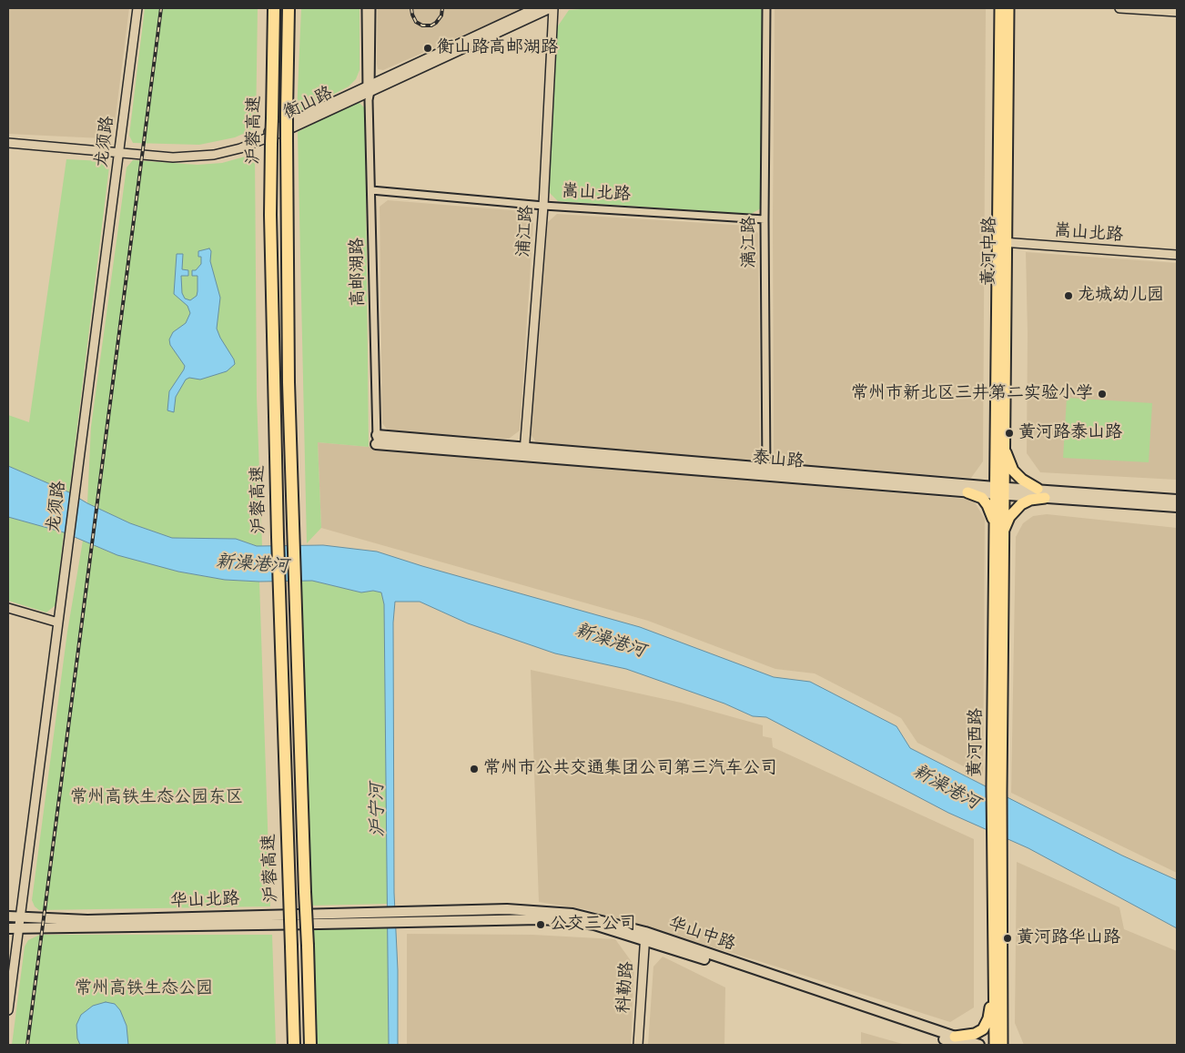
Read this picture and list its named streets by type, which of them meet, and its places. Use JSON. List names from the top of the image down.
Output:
{
  "streets": {
    "highway": ["沪蓉高速"],
    "main road": [
      "黄河中路",
      "泰山路",
      "黄河西路",
      "华山北路",
      "华山中路"
    ],
    "street": [
      "衡山路",
      "龙须路",
      "嵩山北路",
      "浦江路",
      "漓江路",
      "高邮湖路",
      "科勒路"
    ]
  },
  "crossings": [
    ["衡山路", "龙须路"],
    ["衡山路", "浦江路"],
    ["衡山路", "高邮湖路"],
    ["龙须路", "华山北路"],
    ["嵩山北路", "浦江路"],
    ["嵩山北路", "漓江路"],
    ["嵩山北路", "黄河中路"],
    ["嵩山北路", "高邮湖路"],
    ["浦江路", "泰山路"],
    ["漓江路", "泰山路"],
    ["黄河中路", "泰山路"],
    ["黄河中路", "黄河西路"],
    ["高邮湖路", "泰山路"],
    ["泰山路", "黄河西路"],
    ["华山北路", "华山中路"],
    ["华山中路", "科勒路"]
  ],
  "water": ["新澡港河", "沪宁河"],
  "parks": ["常州高铁生态公园东区", "常州高铁生态公园"],
  "places": [
    "衡山路高邮湖路",
    "龙城幼儿园",
    "常州市新北区三井第二实验小学",
    "黄河路泰山路",
    "常州市公共交通集团公司第三汽车公司",
    "公交三公司",
    "黄河路华山路"
  ]
}
